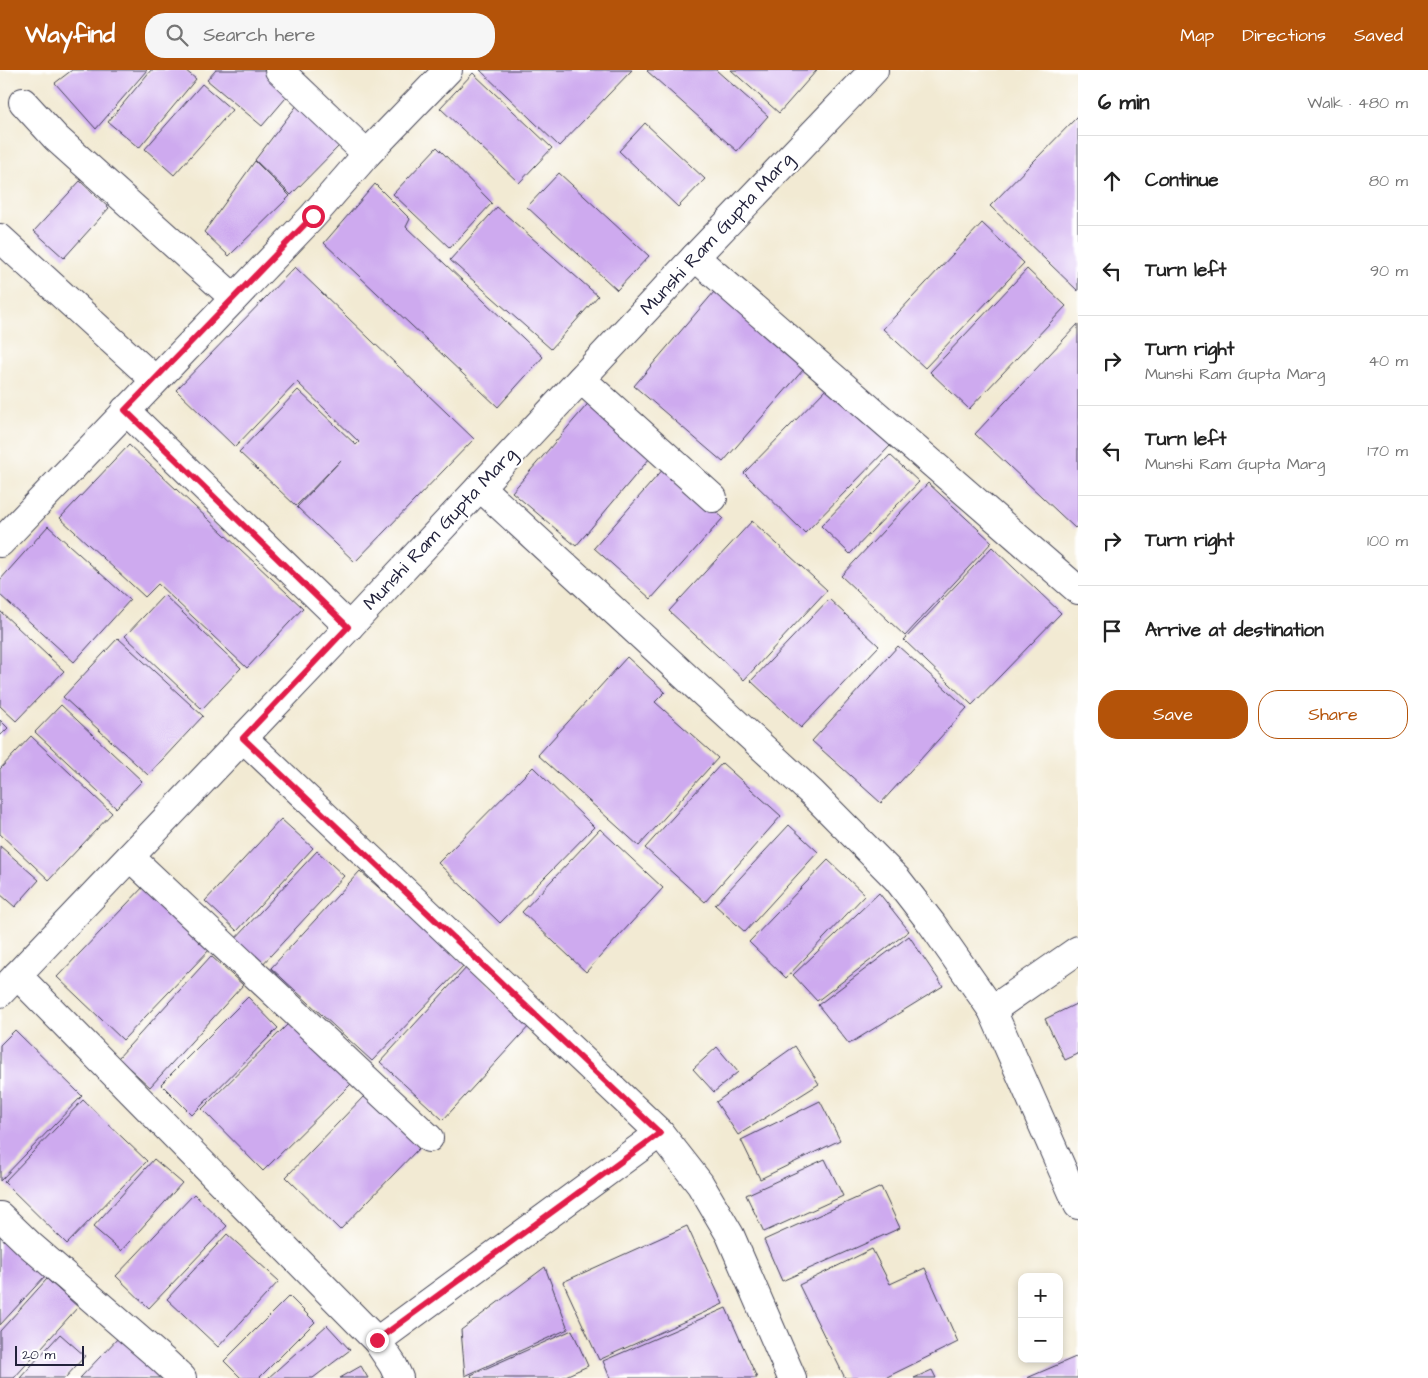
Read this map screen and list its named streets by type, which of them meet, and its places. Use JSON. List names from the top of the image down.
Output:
{
  "streets": {
    "lane": ["Munshi Ram Gupta Marg"]
  },
  "scale_bar": "20 m",
  "page": {
    "header": "Wayfind",
    "search": "Search here",
    "nav": ["Map", "Directions", "Saved"],
    "heading": ["6 min", "Walk · 480 m"],
    "list": [
      ["Continue", "80 m"],
      ["Turn left", "90 m"],
      ["Turn right", "Munshi Ram Gupta Marg", "40 m"],
      ["Turn left", "Munshi Ram Gupta Marg", "170 m"],
      ["Turn right", "100 m"],
      "Arrive at destination"
    ],
    "buttons": ["Save", "Share"],
    "map_buttons": ["+", "−"],
    "scale": "20 m"
  }
}
